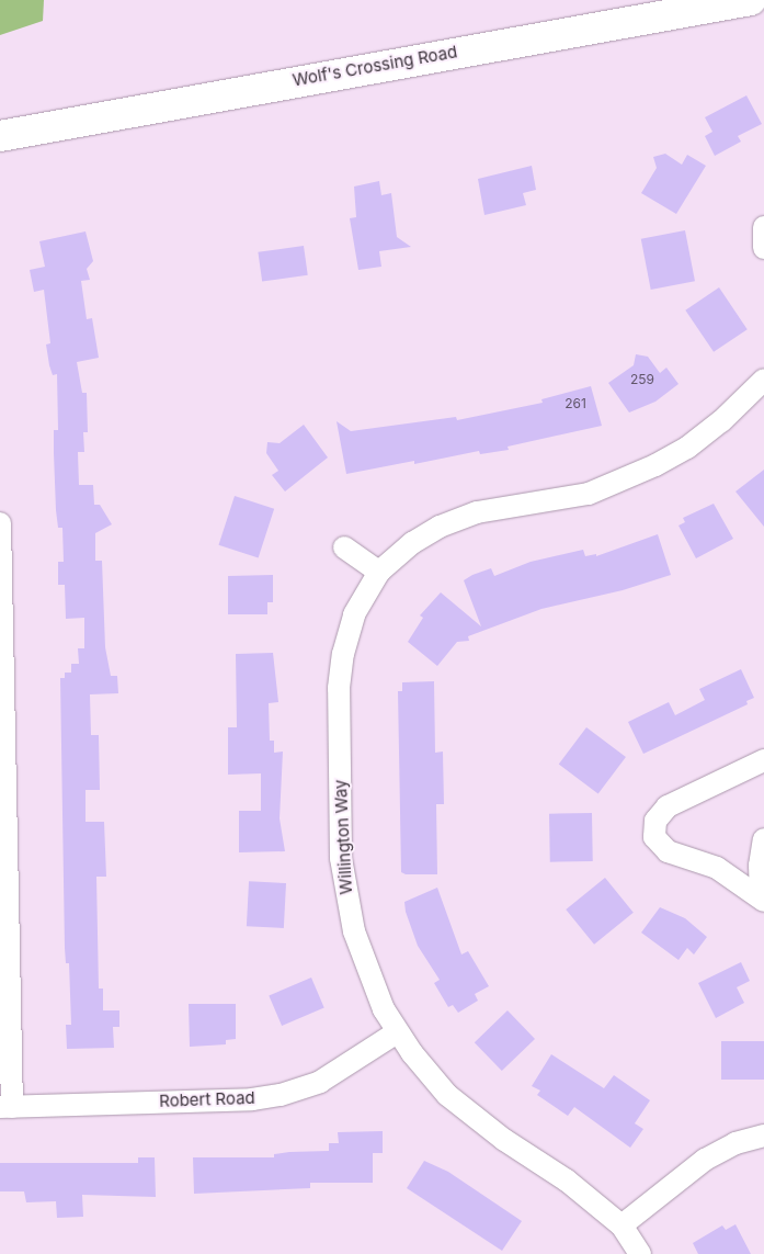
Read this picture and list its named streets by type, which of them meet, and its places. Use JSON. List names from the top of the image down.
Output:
{
  "streets": {
    "main road": ["Wolf's Crossing Road"],
    "street": ["Willington Way", "Robert Road"]
  },
  "crossings": [
    ["Willington Way", "Robert Road"]
  ],
  "house_numbers": ["259", "261"]
}
